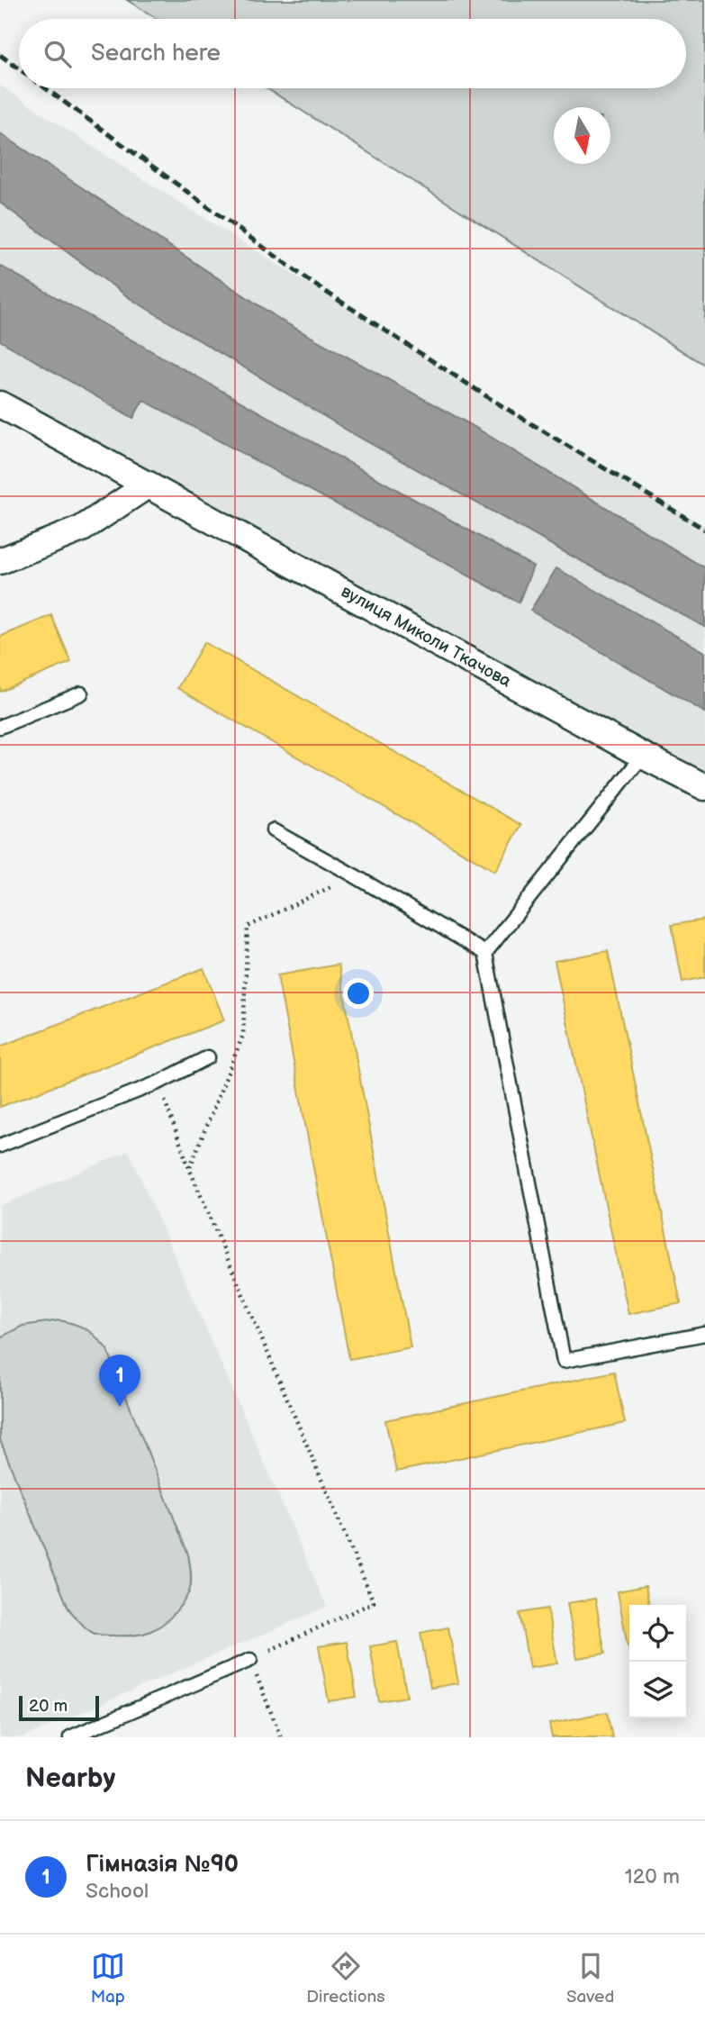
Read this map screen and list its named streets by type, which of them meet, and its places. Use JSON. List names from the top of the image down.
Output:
{
  "streets": {
    "street": ["вулиця Миколи Ткачова"]
  },
  "scale_bar": "20 m",
  "north": "bottom",
  "page": {
    "search": "Search here",
    "pins": "1",
    "scale": "20 m",
    "heading": "Nearby",
    "list": [
      {
        "mark": "1",
        "name": "Гімназія №90",
        "note": "School",
        "value": "120 m"
      }
    ],
    "nav": ["Map", "Directions", "Saved"]
  }
}
